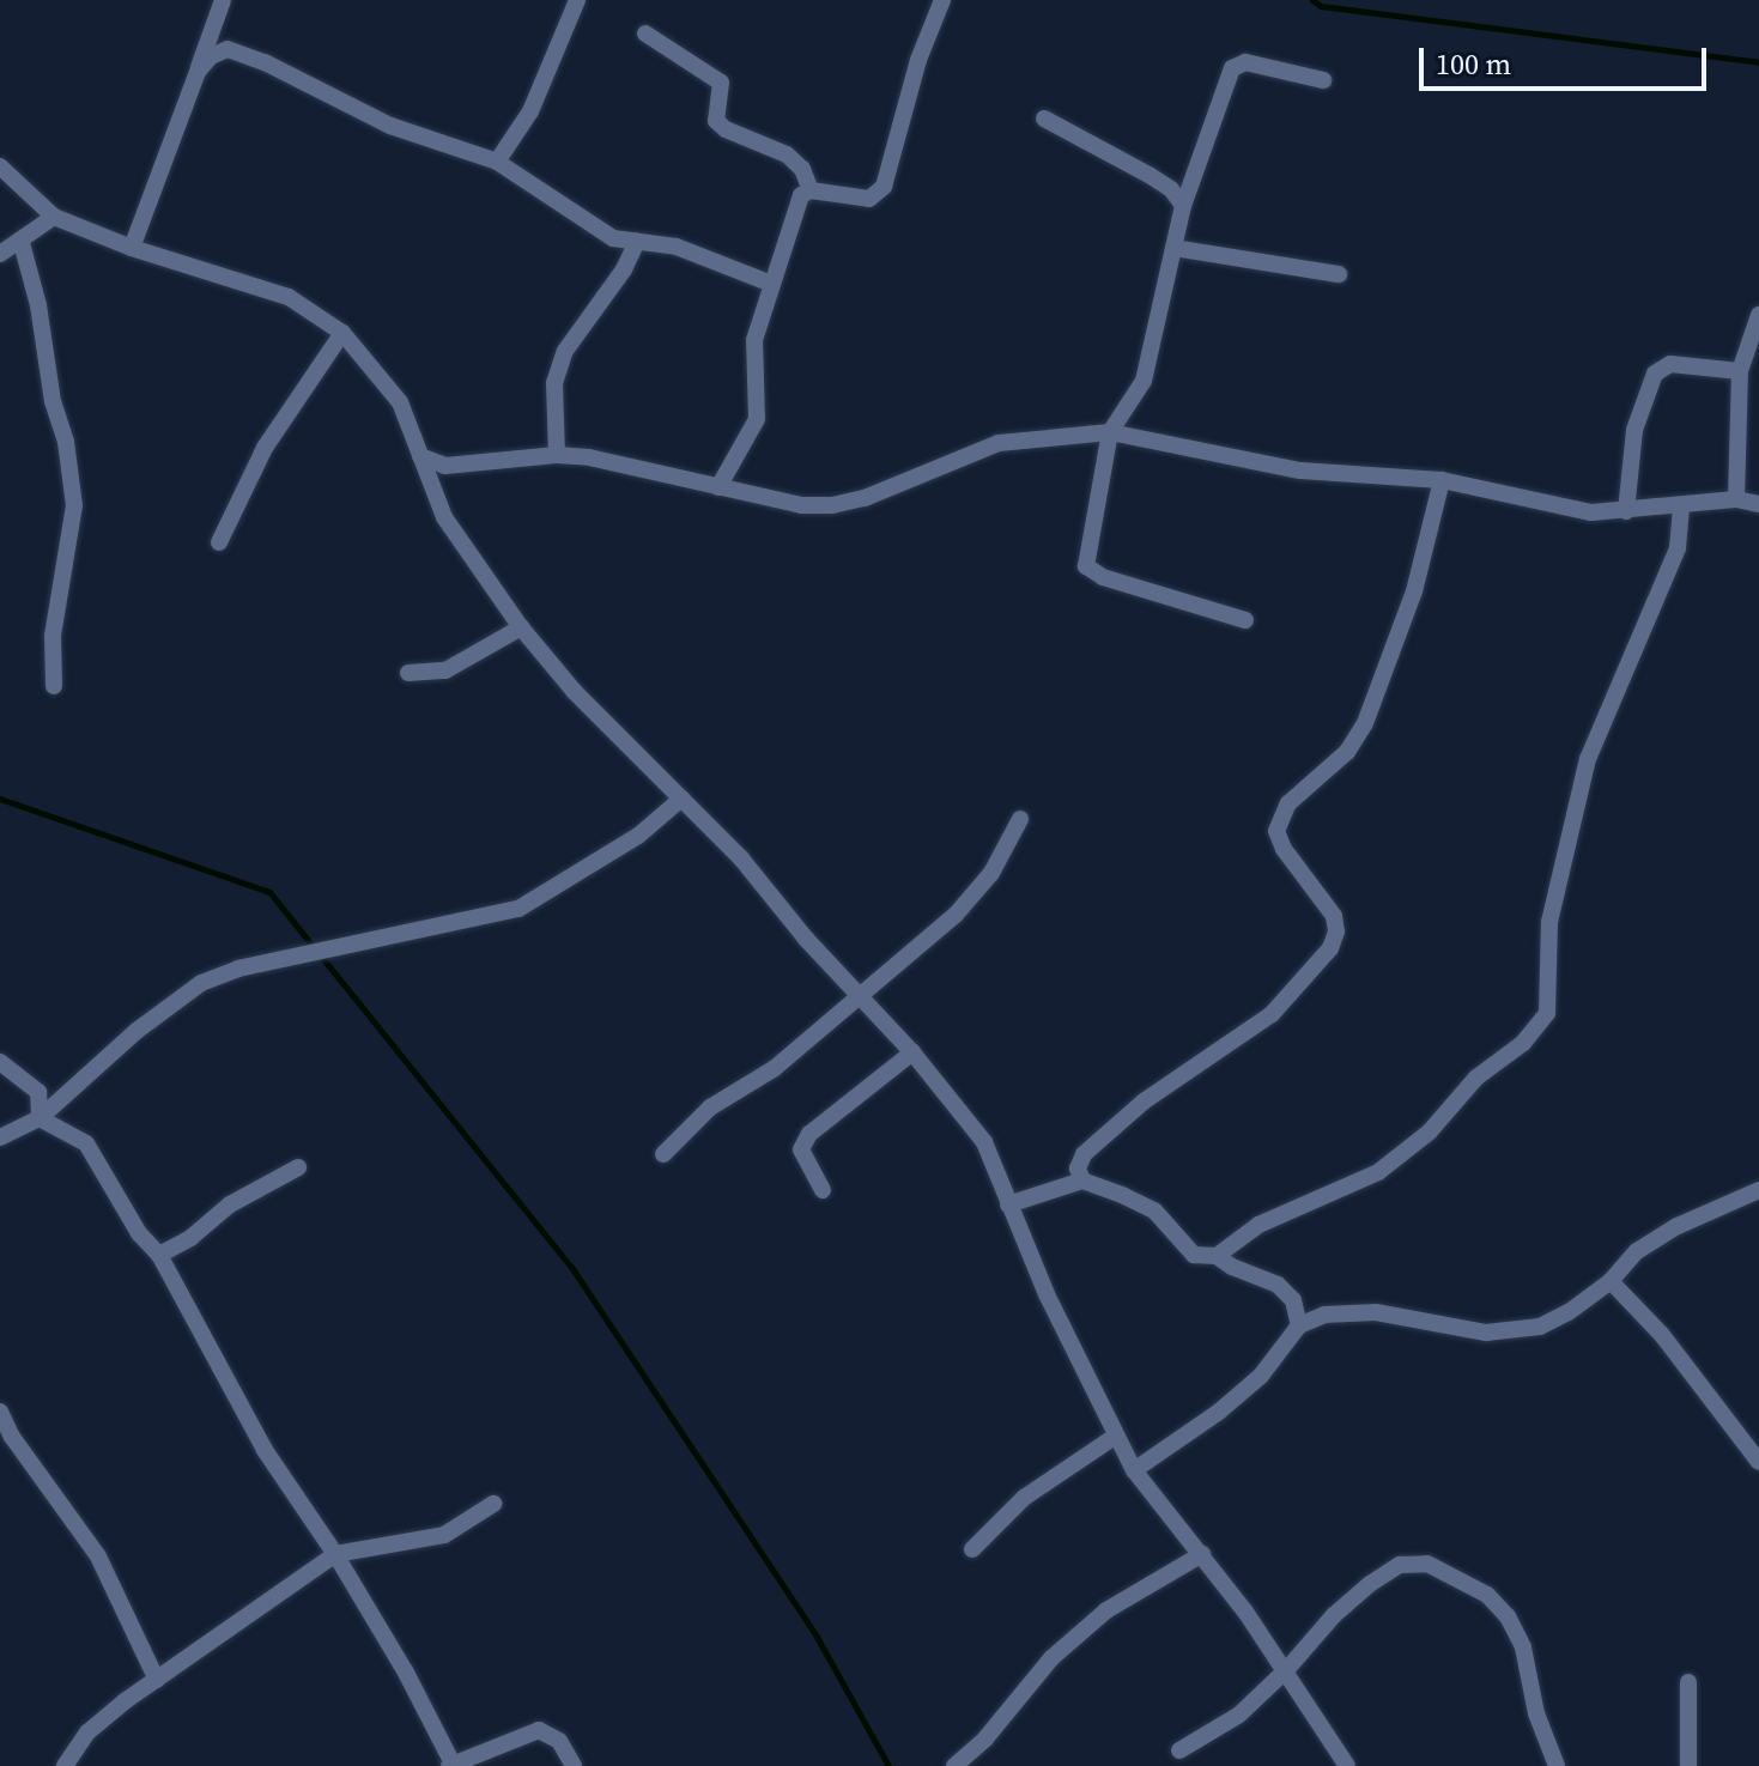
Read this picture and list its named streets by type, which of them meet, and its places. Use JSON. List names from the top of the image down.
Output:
{
  "scale_bar": "100 m"
}
